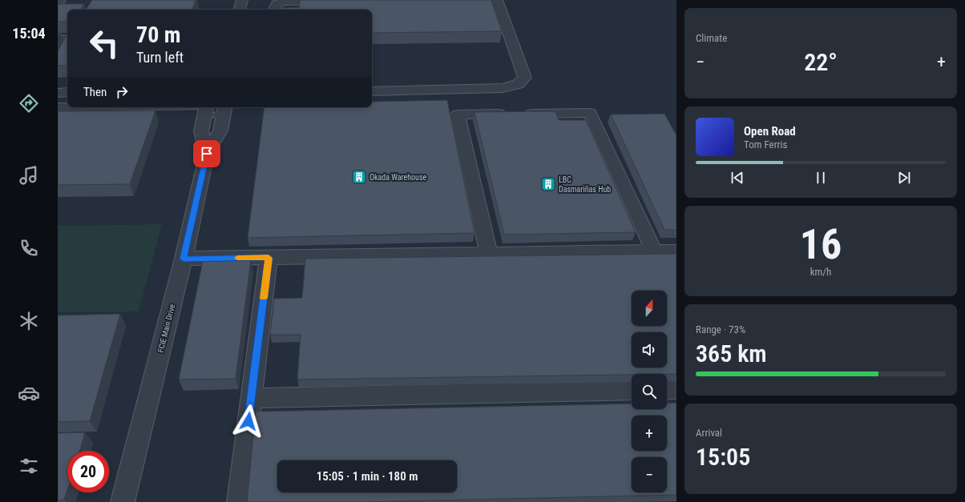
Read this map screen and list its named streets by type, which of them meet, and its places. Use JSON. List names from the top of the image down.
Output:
{
  "streets": {
    "street": ["FCIE Main Drive"]
  },
  "places": {
    "building": ["Okada Warehouse", "LBC Dasmariñas Hub"]
  },
  "north": "top",
  "page": {
    "tabs": "15:04",
    "tile": [
      "Climate",
      ["16", "km/h"],
      ["Range · 73%", "365 km"],
      ["Arrival", "15:05"]
    ],
    "turn": ["70 m", "Turn left"],
    "heat": ["−", "22°", "+"],
    "then": "Then",
    "song": ["Open Road", "Tom Ferris"],
    "map_buttons": ["+", "−"],
    "limit": "20",
    "trip": "15:05 · 1 min · 180 m"
  }
}
